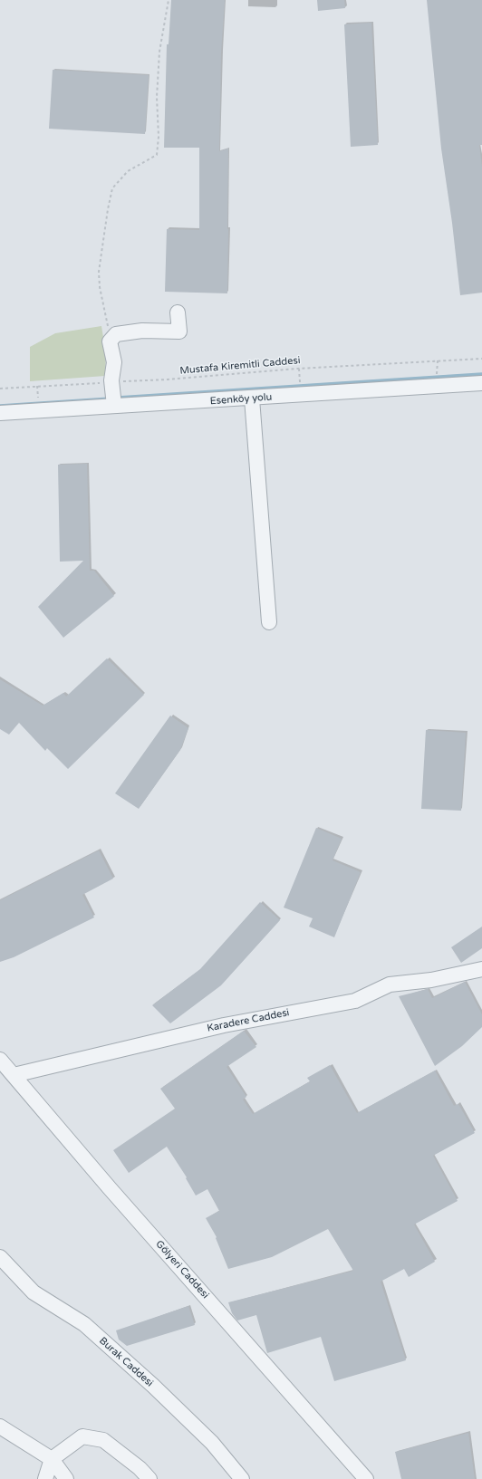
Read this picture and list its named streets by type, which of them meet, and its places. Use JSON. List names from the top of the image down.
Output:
{
  "streets": {
    "street": [
      "Esenköy yolu",
      "Karadere Caddesi",
      "Gölyeri Caddesi",
      "Burak Caddesi"
    ],
    "path": ["Mustafa Kiremitli Caddesi"]
  },
  "crossings": [
    ["Mustafa Kiremitli Caddesi", "Esenköy yolu"],
    ["Karadere Caddesi", "Gölyeri Caddesi"]
  ]
}
